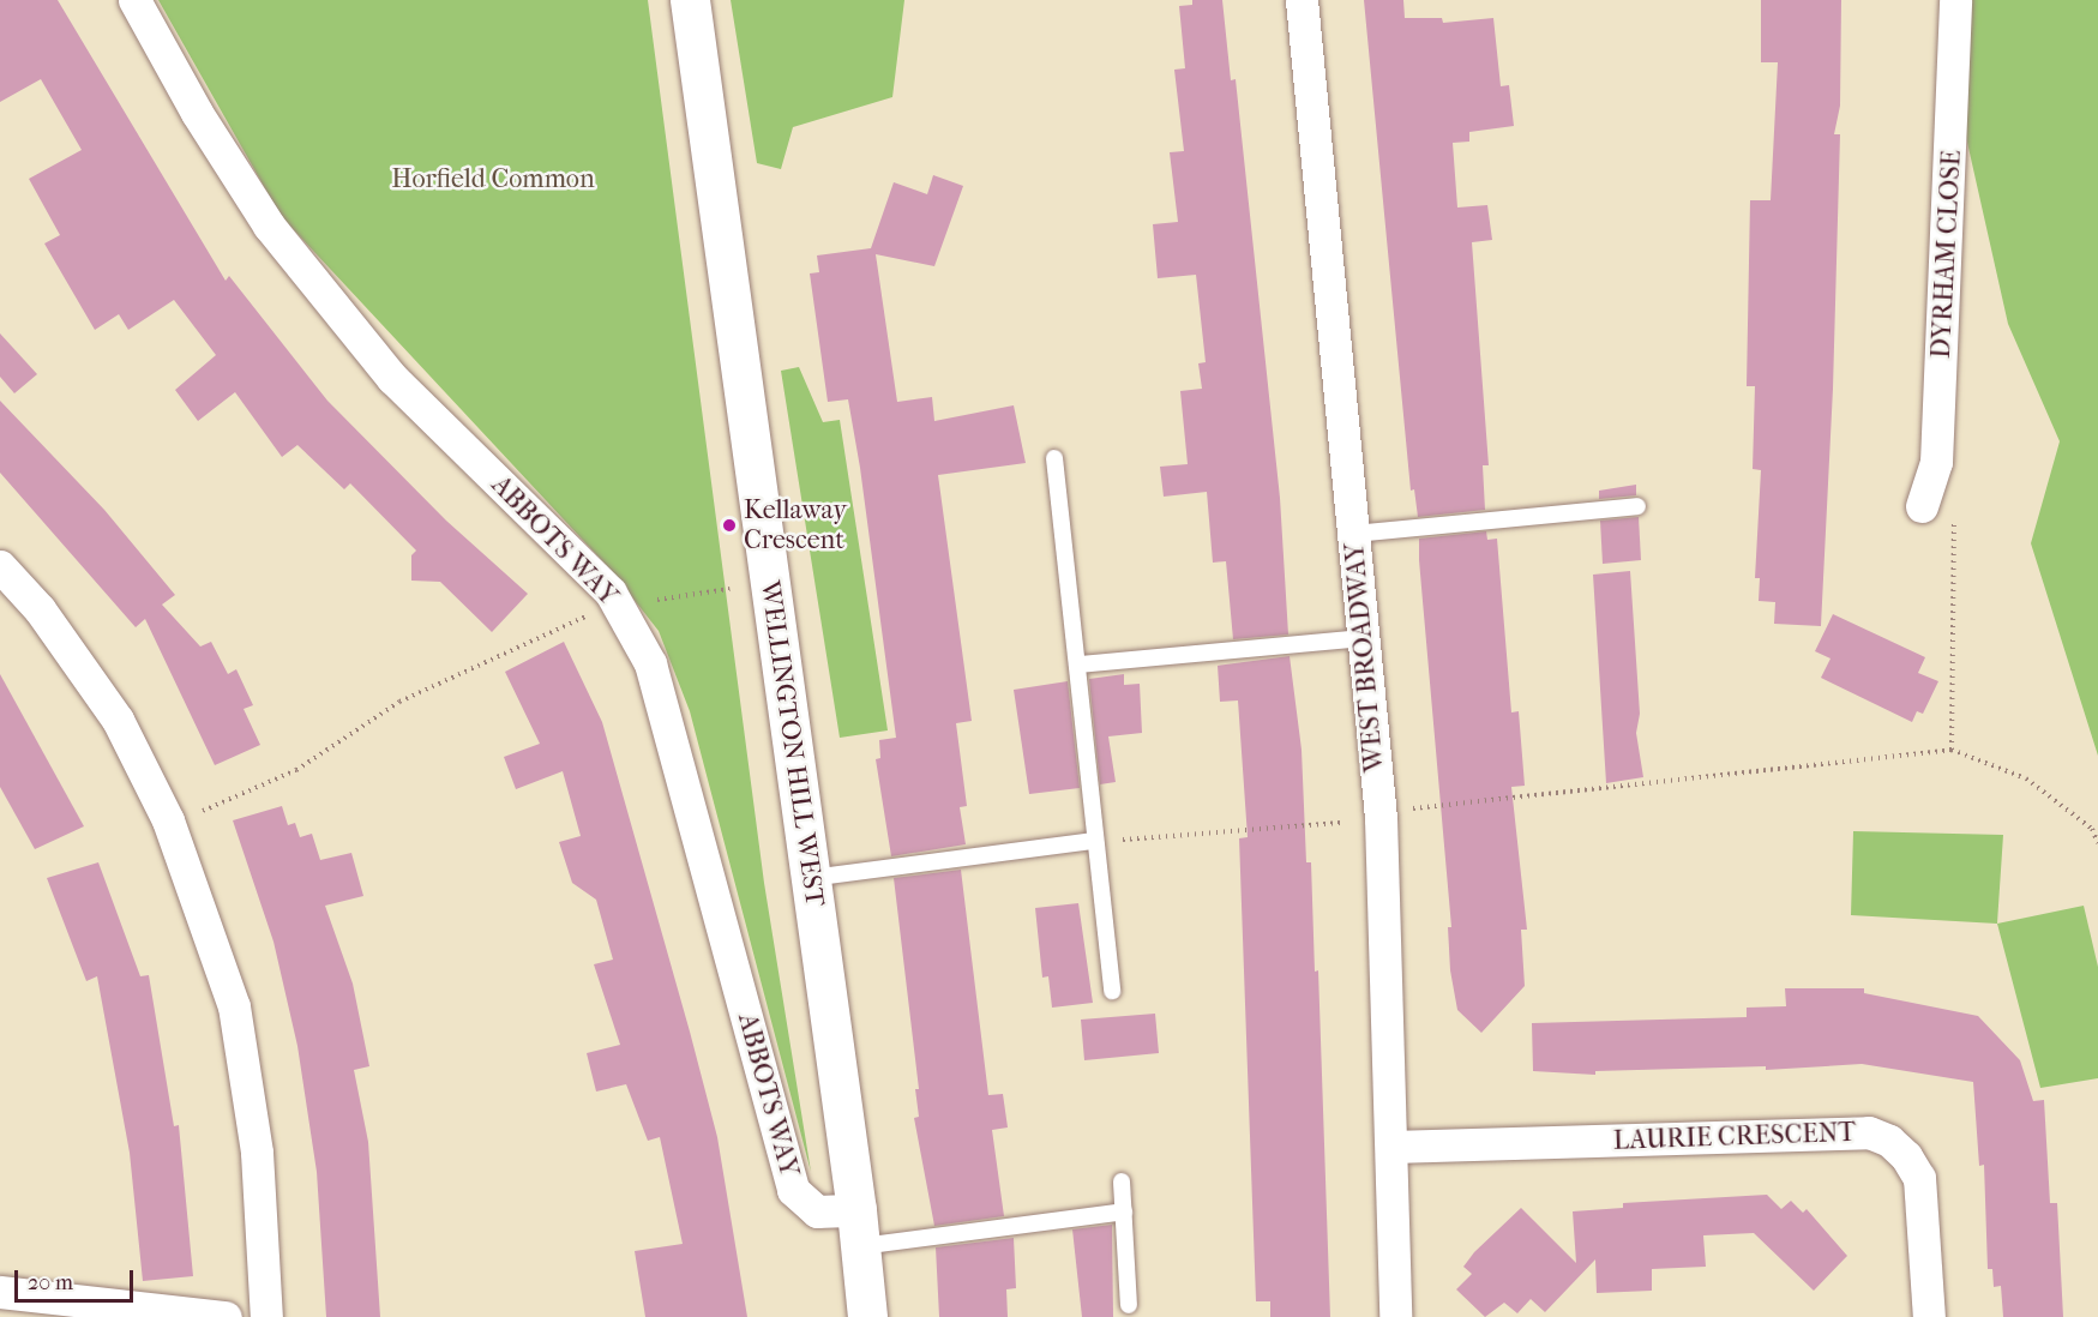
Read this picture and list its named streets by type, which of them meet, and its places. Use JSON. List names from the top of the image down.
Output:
{
  "streets": {
    "street": [
      "DYRHAM CLOSE",
      "ABBOTS WAY",
      "WEST BROADWAY",
      "WELLINGTON HILL WEST",
      "LAURIE CRESCENT"
    ]
  },
  "crossings": [
    ["ABBOTS WAY", "WELLINGTON HILL WEST"],
    ["WEST BROADWAY", "LAURIE CRESCENT"]
  ],
  "parks": ["Horfield Common"],
  "places": ["Kellaway Crescent"],
  "scale_bar": "20 m"
}
